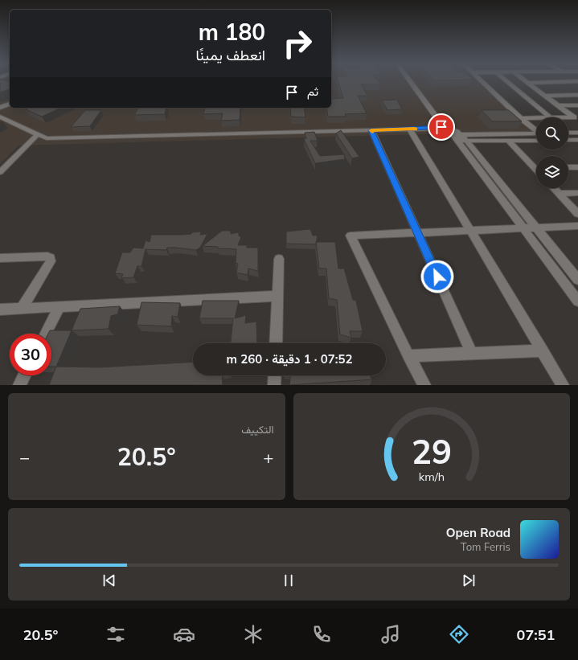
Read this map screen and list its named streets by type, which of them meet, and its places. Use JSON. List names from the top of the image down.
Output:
{
  "page": {
    "turn": ["180 m", "انعطف يمينًا"],
    "then": "ثم",
    "limit": "30",
    "trip": "07:52 · 1 دقيقة · 260 m",
    "tile": "التكييف",
    "heat": ["−", "20.5°", "+"],
    "song": ["Open Road", "Tom Ferris"],
    "tabs": ["07:51", "20.5°"],
    "gauge": ["29", "km/h"]
  }
}
